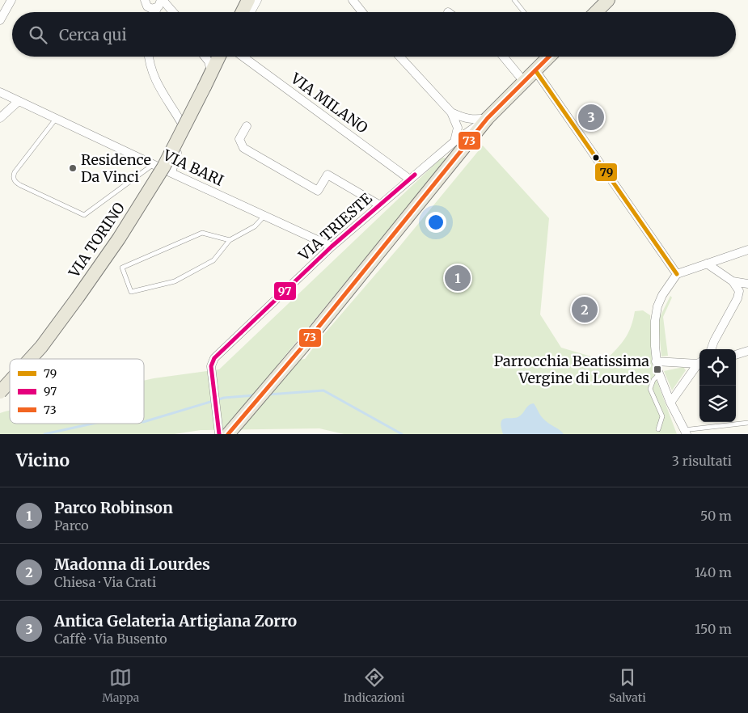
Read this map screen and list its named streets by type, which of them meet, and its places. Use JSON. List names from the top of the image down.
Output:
{
  "streets": {
    "main road": ["VIA TORINO"],
    "street": ["VIA MILANO", "VIA BARI", "VIA TRIESTE"]
  },
  "crossings": [
    ["VIA MILANO", "VIA TRIESTE"],
    ["VIA BARI", "VIA TRIESTE"]
  ],
  "places": {
    "other": ["Residence Da Vinci"],
    "transit": ["Parrocchia Beatissima Vergine di Lourdes"]
  },
  "lines": ["transit line 73", "transit line 79", "transit line 97"],
  "legend": ["79", "97", "73"],
  "page": {
    "search": "Cerca qui",
    "pins": ["3", "1", "2"],
    "heading": ["Vicino", "3 risultati"],
    "list": [
      {
        "mark": "1",
        "name": "Parco Robinson",
        "note": "Parco",
        "value": "50 m"
      },
      {
        "mark": "2",
        "name": "Madonna di Lourdes",
        "note": "Chiesa · Via Crati",
        "value": "140 m"
      },
      {
        "mark": "3",
        "name": "Antica Gelateria Artigiana Zorro",
        "note": "Caffè · Via Busento",
        "value": "150 m"
      }
    ],
    "nav": ["Mappa", "Indicazioni", "Salvati"]
  }
}
